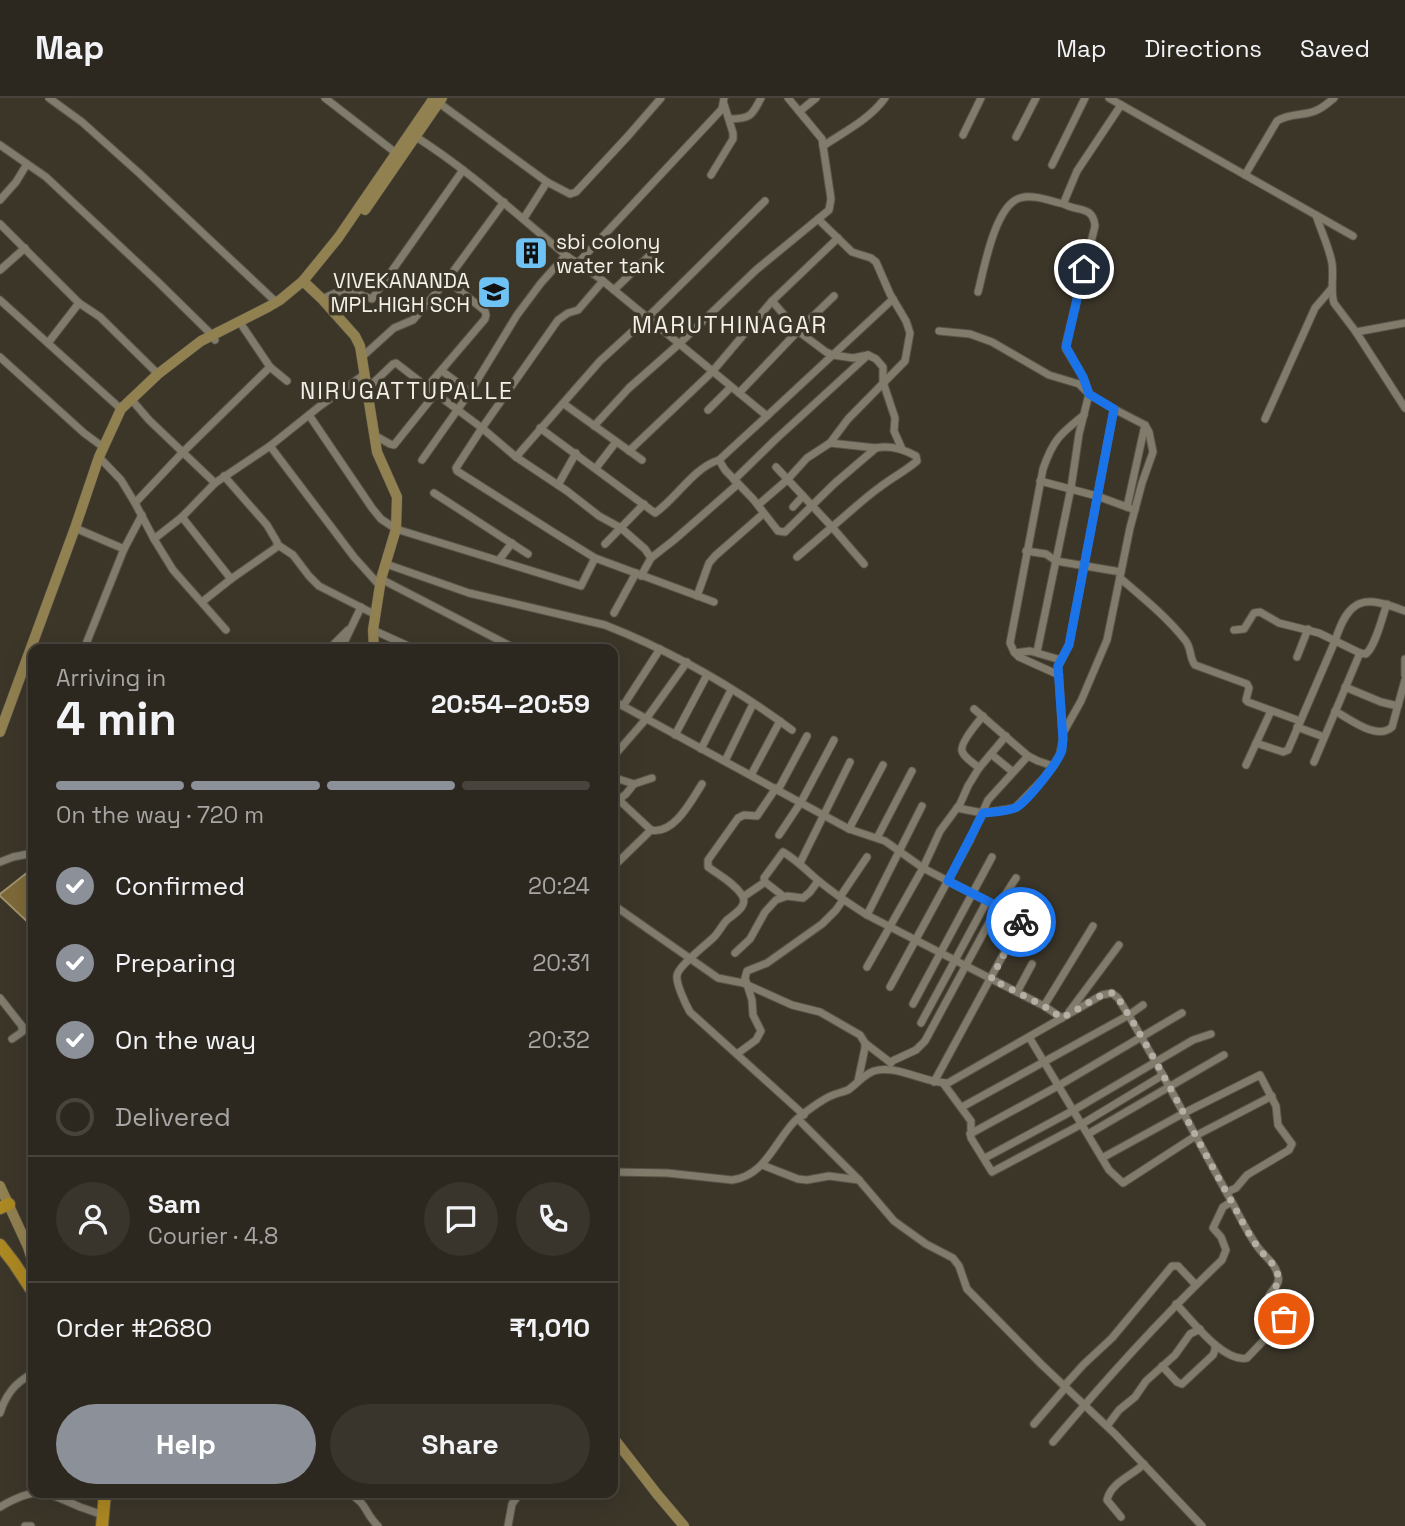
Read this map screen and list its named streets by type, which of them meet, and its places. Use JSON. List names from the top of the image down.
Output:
{
  "districts": ["MARUTHINAGAR", "NIRUGATTUPALLE"],
  "places": {
    "building": ["sbi colony water tank"],
    "school or university": ["VIVEKANANDA MPL.HIGH SCH"]
  },
  "page": {
    "header": "Map",
    "nav": ["Map", "Directions", "Saved"],
    "heading": ["4 min", "Arriving in", "20:54–20:59"],
    "panel": [
      "Sam",
      "Courier · 4.8",
      "Order #2680",
      "₹1,010"
    ],
    "bar": "On the way · 720 m",
    "list": [
      ["Confirmed", "20:24"],
      ["Preparing", "20:31"],
      ["On the way", "20:32"],
      "Delivered"
    ],
    "buttons": ["Help", "Share"]
  }
}
